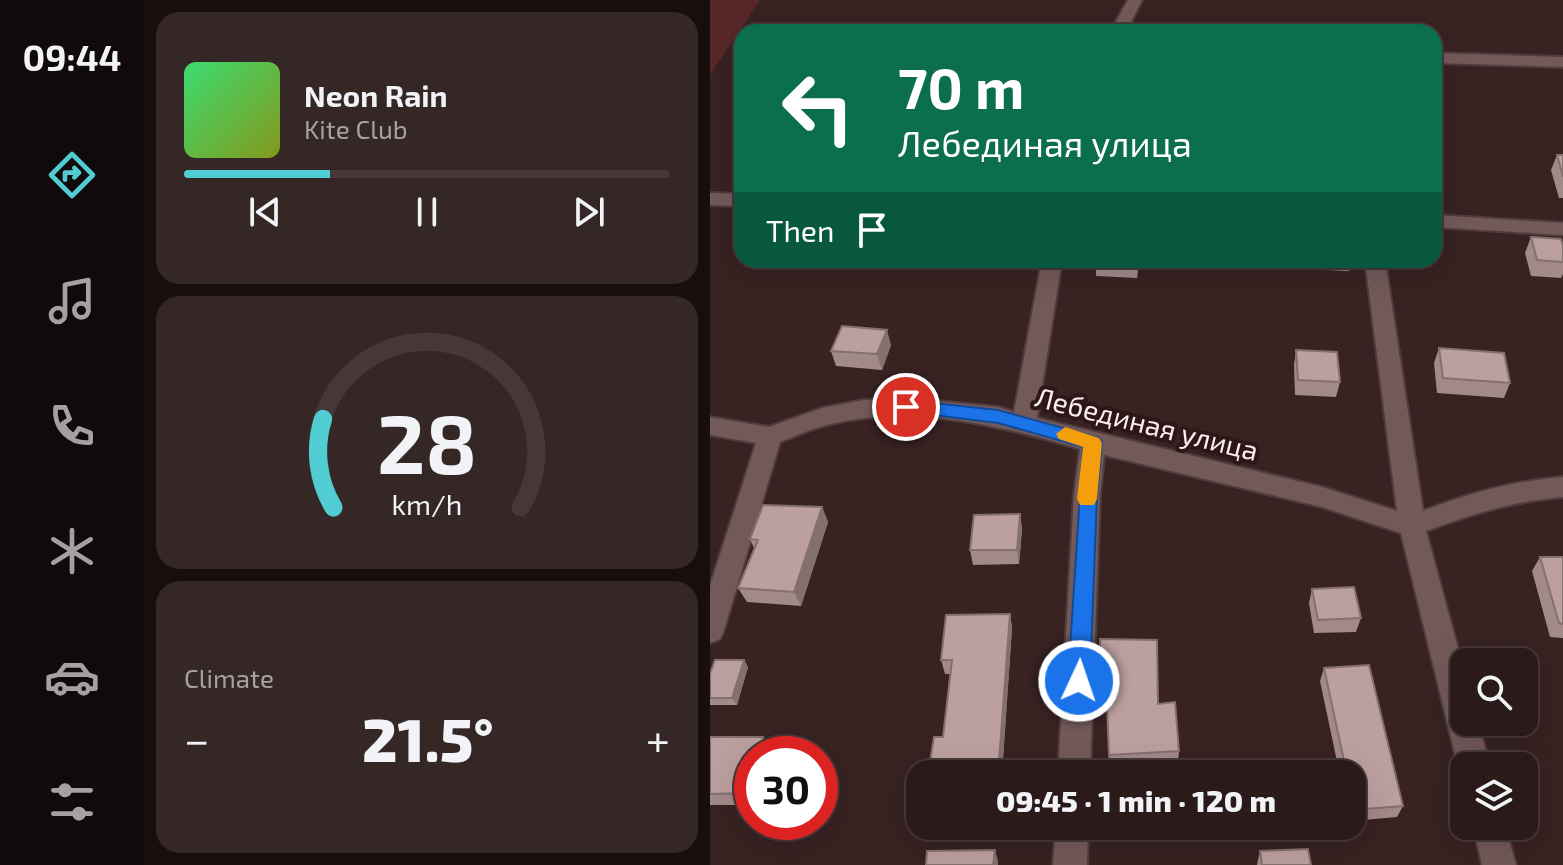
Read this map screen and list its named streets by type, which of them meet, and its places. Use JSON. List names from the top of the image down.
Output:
{
  "streets": {
    "street": ["Лебединая улица"]
  },
  "page": {
    "tabs": "09:44",
    "turn": ["70 m", "Лебединая улица"],
    "song": ["Neon Rain", "Kite Club"],
    "then": "Then",
    "tile": "Climate",
    "heat": ["−", "21.5°", "+"],
    "limit": "30",
    "trip": "09:45 · 1 min · 120 m",
    "gauge": ["28", "km/h"]
  }
}
